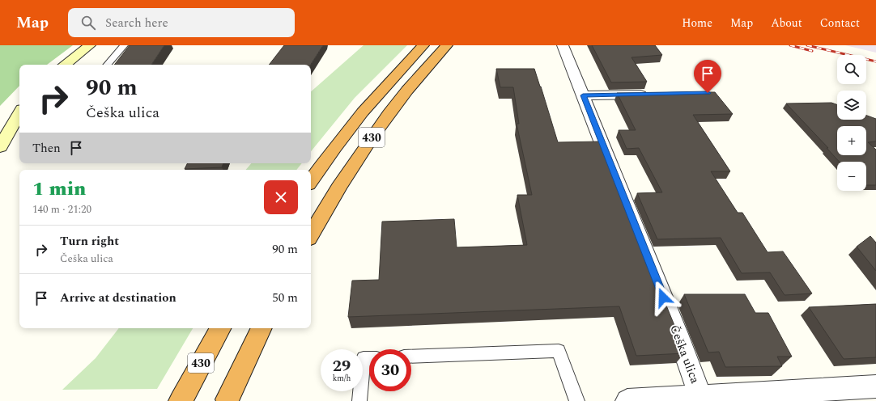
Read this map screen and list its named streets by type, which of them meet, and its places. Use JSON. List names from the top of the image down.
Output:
{
  "streets": {
    "highway": ["430"],
    "street": ["Češka ulica"]
  },
  "page": {
    "header": "Map",
    "search": "Search here",
    "nav": [
      "Home",
      "Map",
      "About",
      "Contact"
    ],
    "map_buttons": ["+", "−"],
    "turn": ["90 m", "Češka ulica"],
    "then": "Then",
    "heading": ["1 min", "140 m · 21:20"],
    "list": [
      {
        "name": "Turn right",
        "note": "Češka ulica",
        "value": "90 m"
      },
      {
        "name": "Arrive at destination",
        "value": "50 m"
      }
    ],
    "speed": "29 km/h",
    "limit": "30"
  }
}
